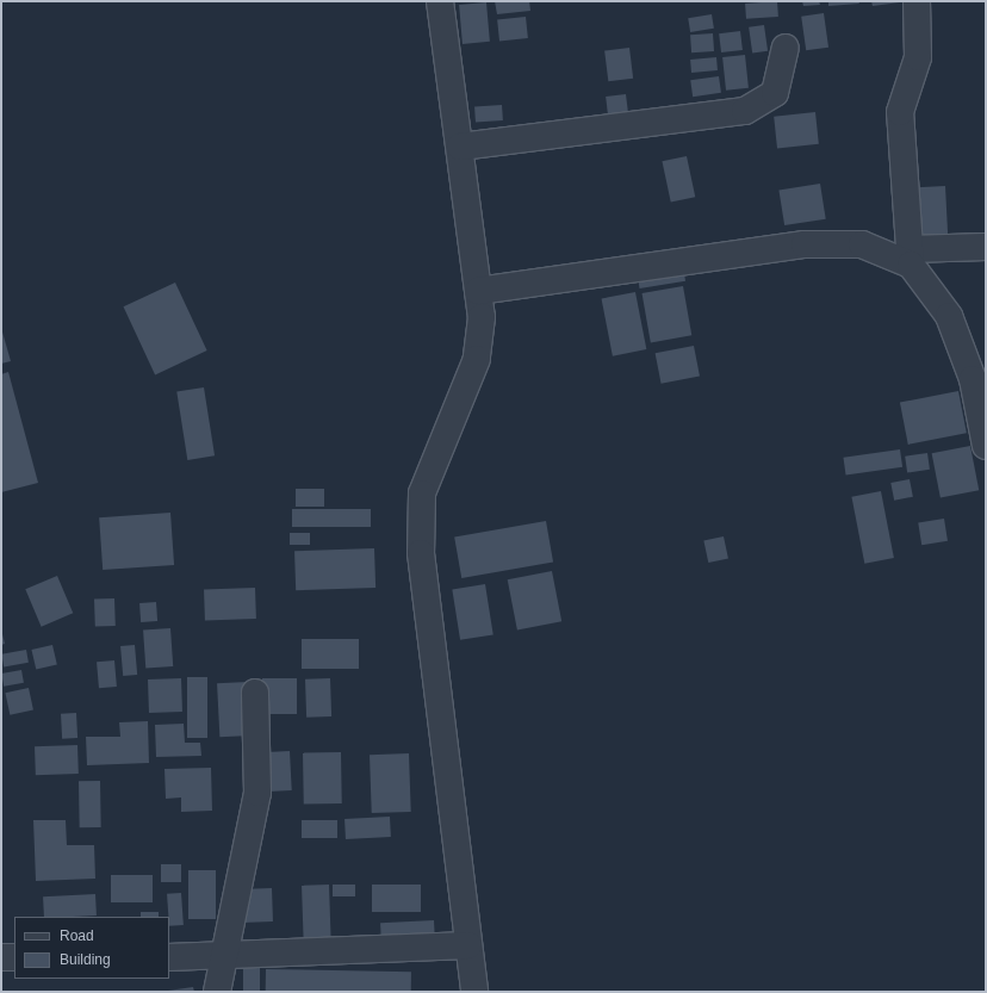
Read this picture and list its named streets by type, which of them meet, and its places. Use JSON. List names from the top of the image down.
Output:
{
  "legend": ["Road", "Building"]
}
